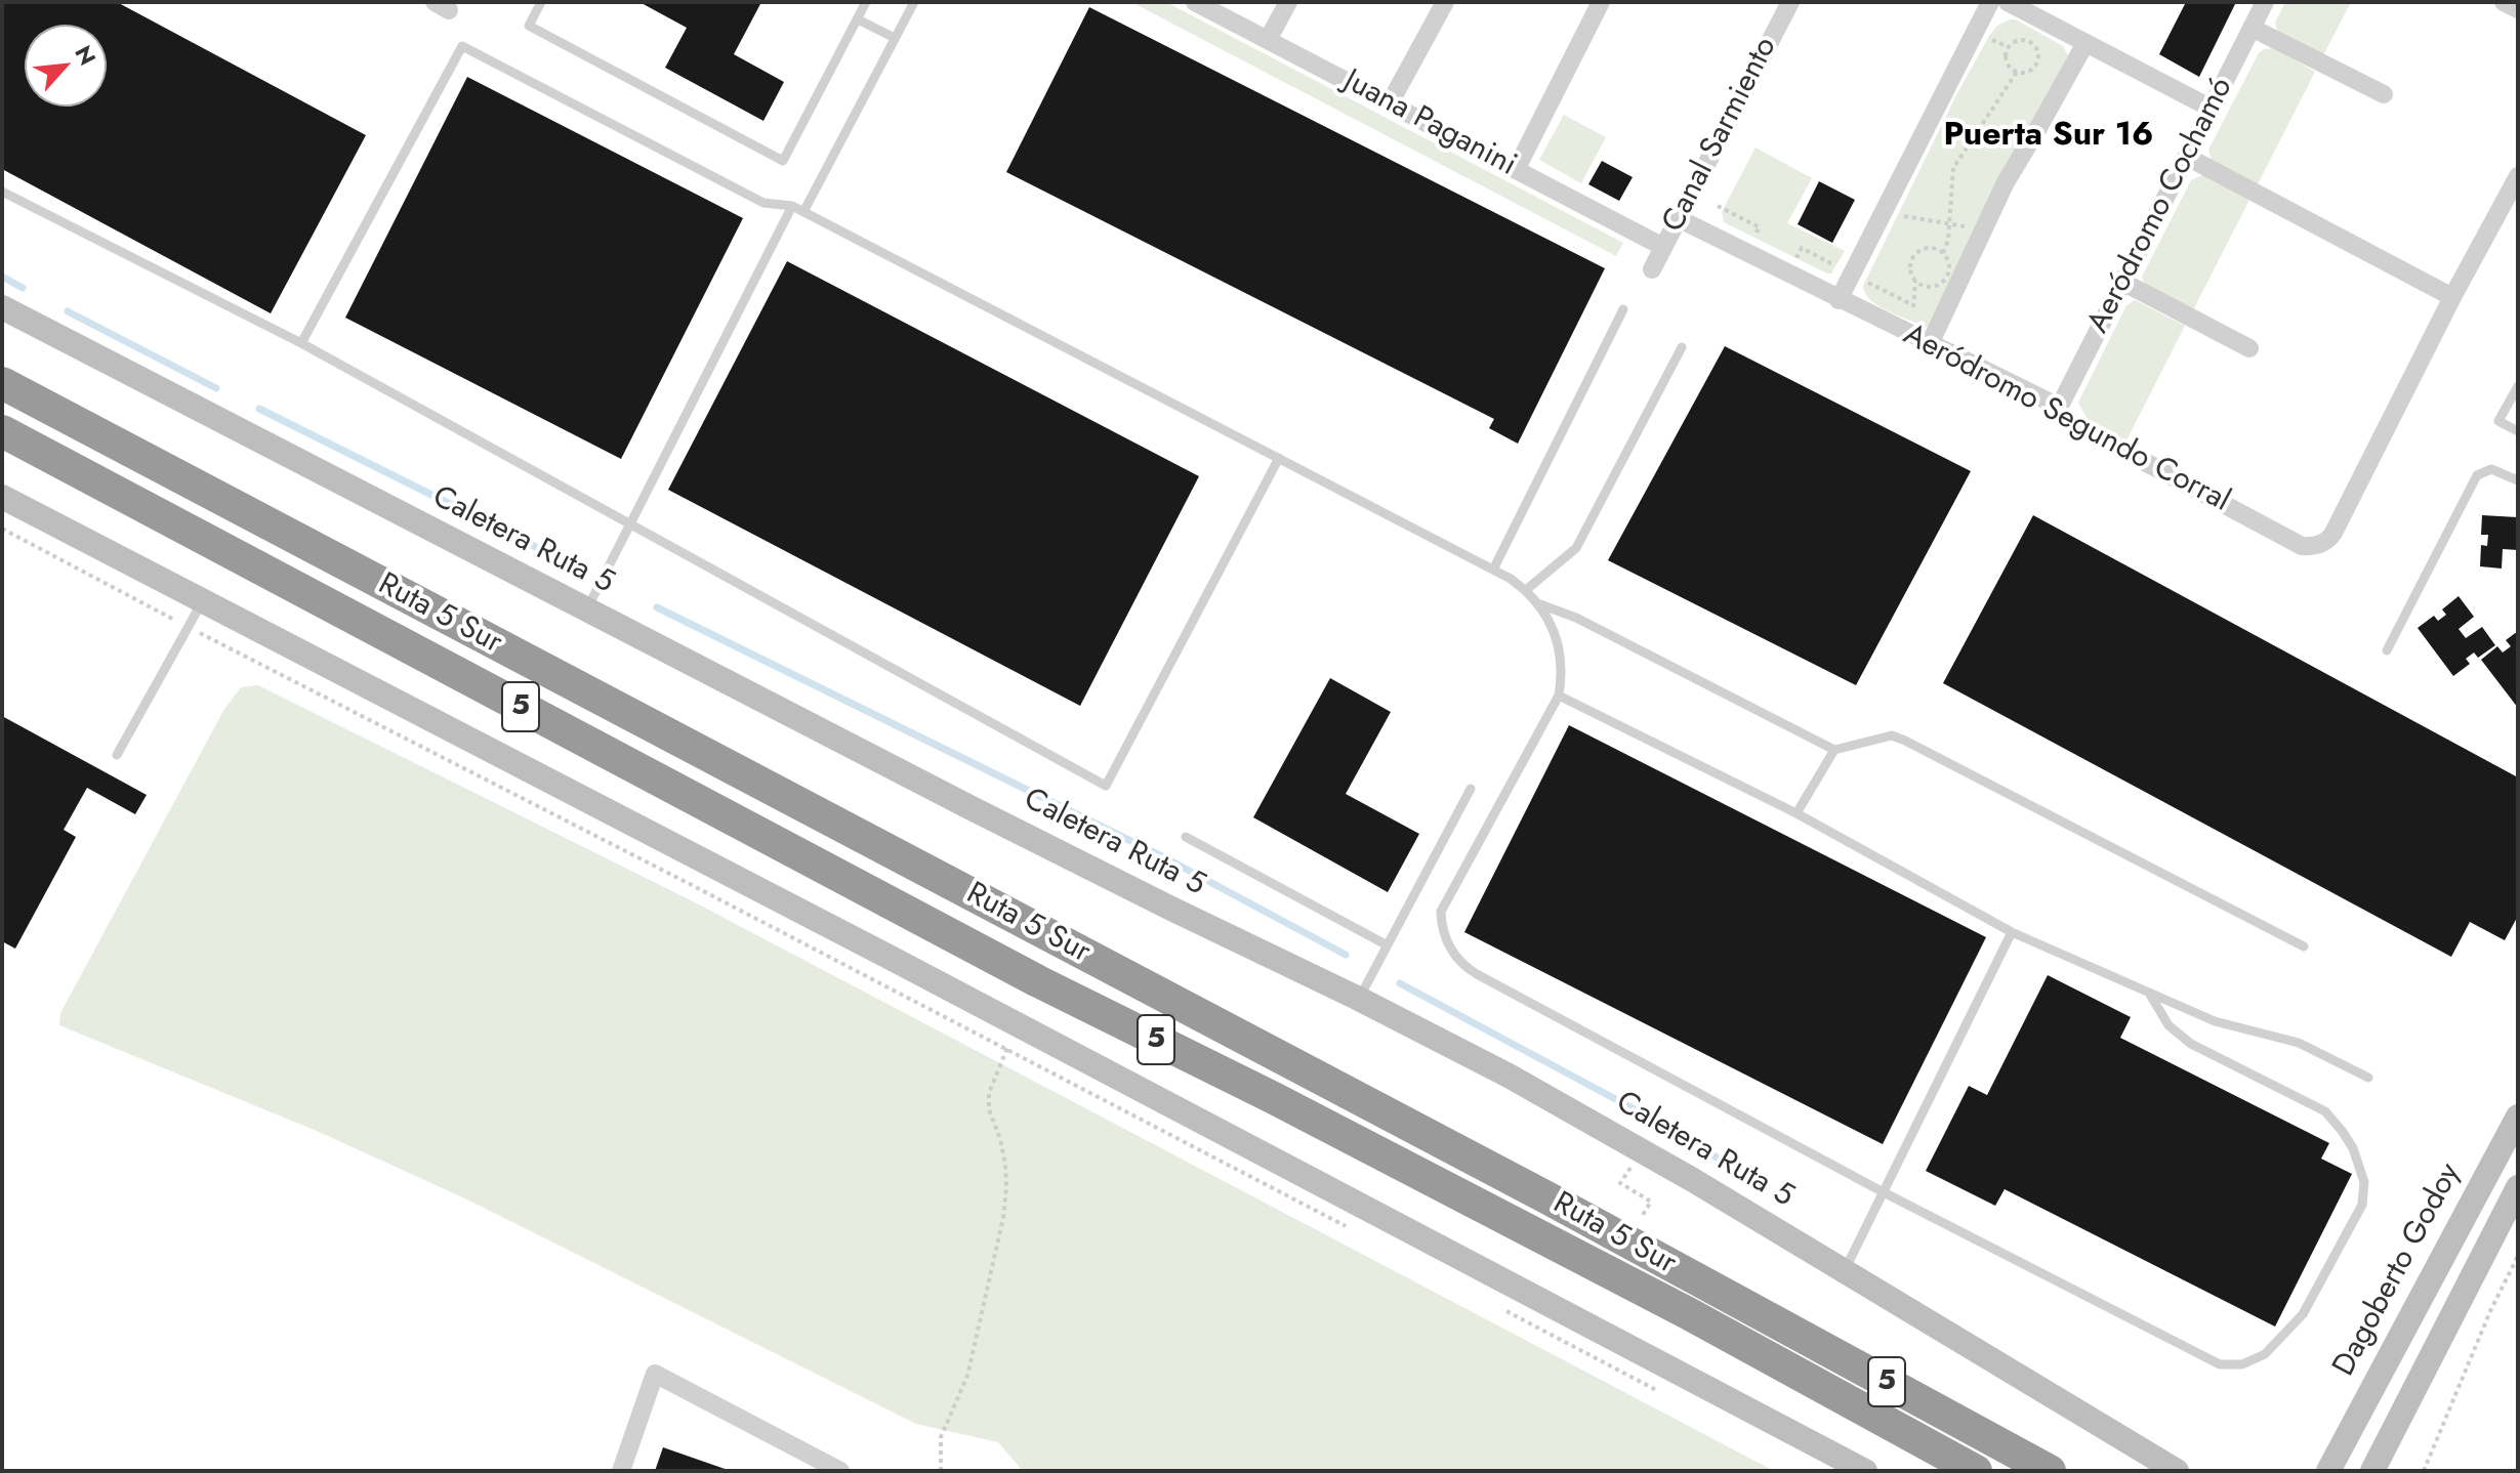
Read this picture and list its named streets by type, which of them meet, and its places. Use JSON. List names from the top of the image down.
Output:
{
  "streets": {
    "highway": ["Ruta 5 Sur", "5"],
    "street": [
      "Juana Paganini",
      "Canal Sarmiento",
      "Aeródromo Cochamó",
      "Aeródromo Segundo Corral",
      "Caletera Ruta 5",
      "Dagoberto Godoy"
    ]
  },
  "crossings": [
    ["Juana Paganini", "Canal Sarmiento"],
    ["Canal Sarmiento", "Aeródromo Segundo Corral"],
    ["Aeródromo Cochamó", "Aeródromo Segundo Corral"]
  ],
  "districts": ["Puerta Sur 16"],
  "north": "top right"
}
